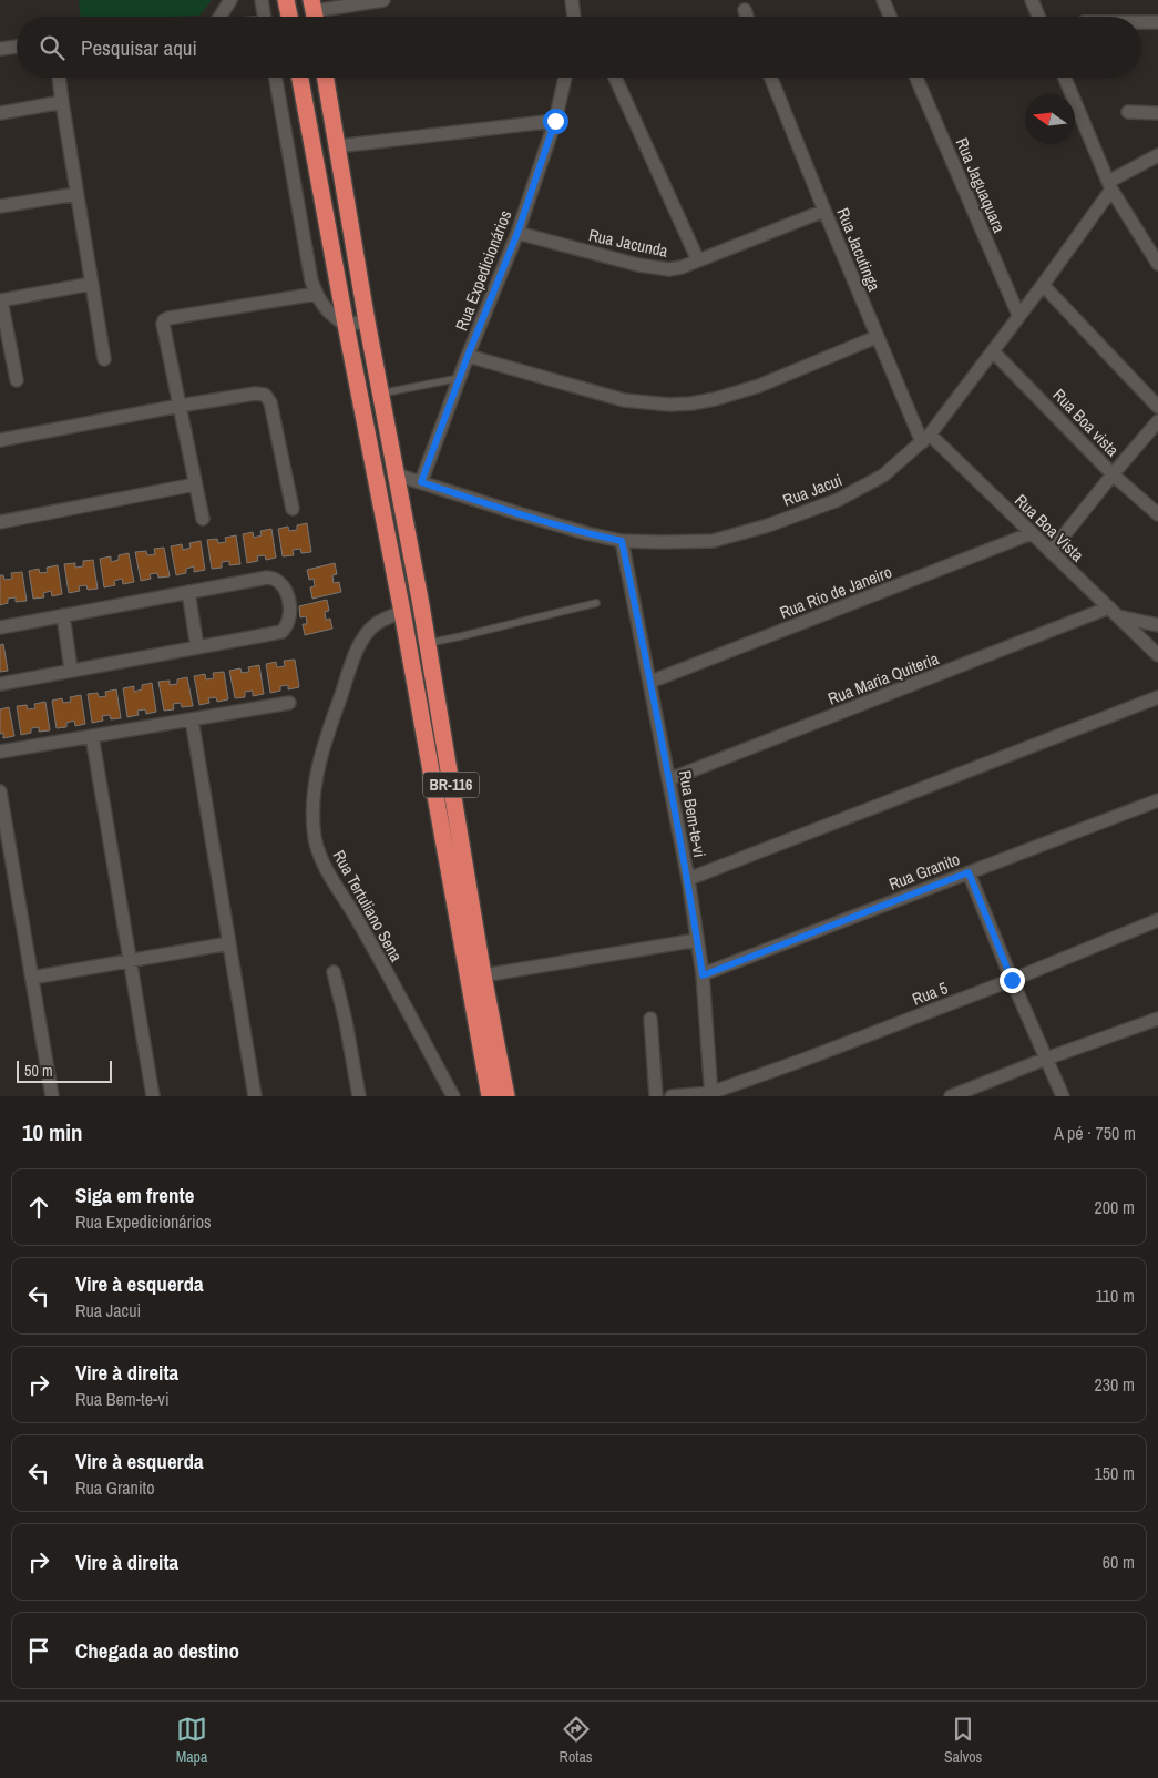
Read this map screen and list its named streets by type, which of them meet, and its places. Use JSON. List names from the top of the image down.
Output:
{
  "streets": {
    "highway": ["BR-116"],
    "street": [
      "Rua Jaguaquara",
      "Rua Jacunda",
      "Rua Jacutinga",
      "Rua Expedicionários",
      "Rua Boa vista",
      "Rua Jacui",
      "Rua Boa Vista",
      "Rua Rio de Janeiro",
      "Rua Maria Quiteria",
      "Rua Bem-te-vi",
      "Rua Granito",
      "Rua Tertuliano Sena",
      "Rua 5"
    ]
  },
  "crossings": [
    ["Rua Jaguaquara", "Rua Jacui"],
    ["Rua Jacunda", "Rua Jacutinga"],
    ["Rua Jacunda", "Rua Expedicionários"],
    ["Rua Jacutinga", "Rua Jacui"],
    ["Rua Jacutinga", "Rua Boa Vista"],
    ["Rua Expedicionários", "Rua Jacui"],
    ["Rua Boa vista", "Rua Jacui"],
    ["Rua Jacui", "Rua Boa Vista"],
    ["Rua Jacui", "BR-116"],
    ["Rua Jacui", "Rua Bem-te-vi"],
    ["Rua Boa Vista", "Rua Rio de Janeiro"],
    ["Rua Boa Vista", "Rua Maria Quiteria"],
    ["Rua Rio de Janeiro", "Rua Bem-te-vi"],
    ["Rua Maria Quiteria", "Rua Bem-te-vi"],
    ["Rua Bem-te-vi", "Rua Granito"],
    ["Rua Bem-te-vi", "Rua 5"]
  ],
  "scale_bar": "50 m",
  "north": "left",
  "page": {
    "search": "Pesquisar aqui",
    "scale": "50 m",
    "heading": ["10 min", "A pé · 750 m"],
    "list": [
      ["Siga em frente", "Rua Expedicionários", "200 m"],
      ["Vire à esquerda", "Rua Jacui", "110 m"],
      ["Vire à direita", "Rua Bem-te-vi", "230 m"],
      ["Vire à esquerda", "Rua Granito", "150 m"],
      ["Vire à direita", "60 m"],
      "Chegada ao destino"
    ],
    "nav": ["Mapa", "Rotas", "Salvos"]
  }
}
